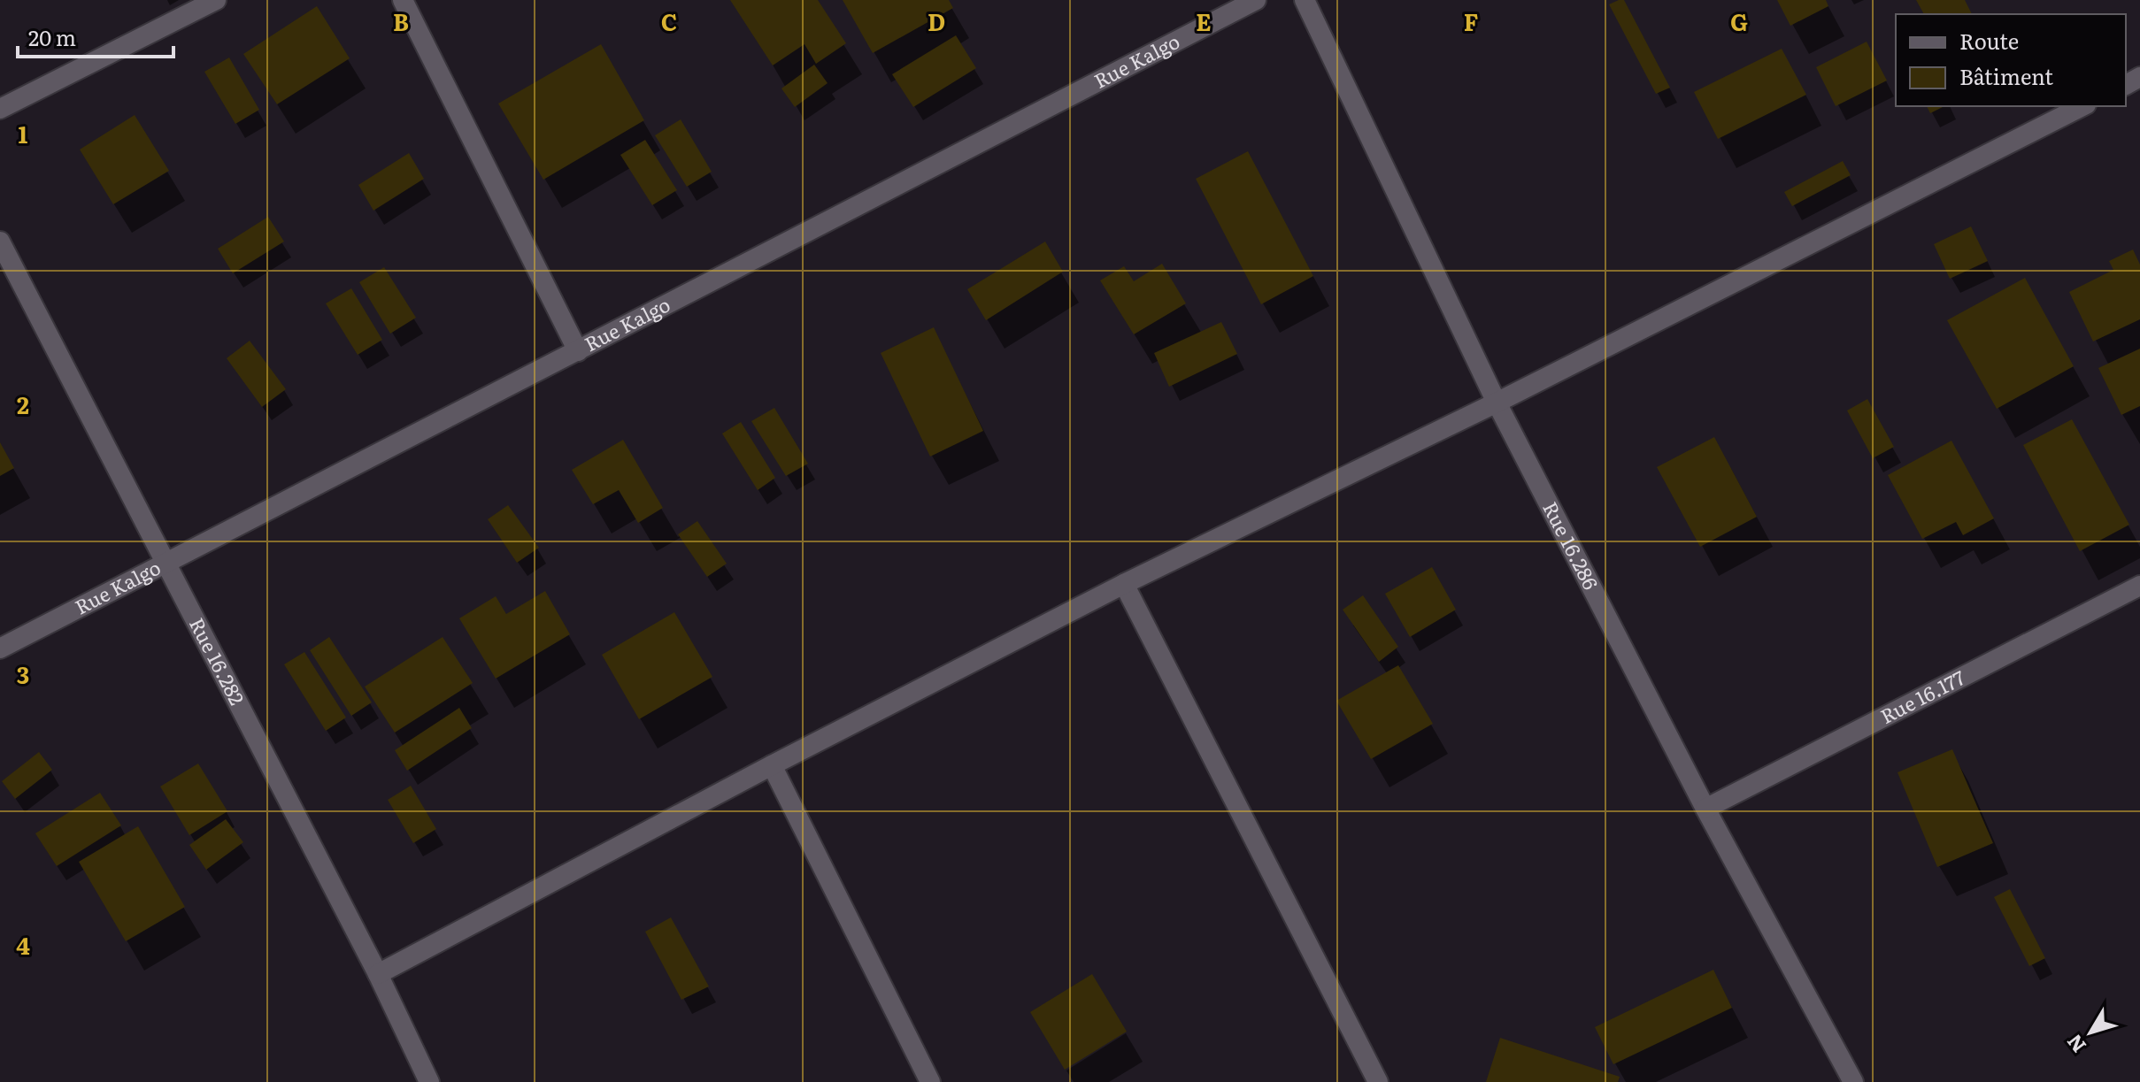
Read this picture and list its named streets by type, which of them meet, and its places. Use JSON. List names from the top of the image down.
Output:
{
  "streets": {
    "street": [
      "Rue Kalgo",
      "Rue 16.286",
      "Rue 16.282",
      "Rue 16.177"
    ]
  },
  "crossings": [
    ["Rue Kalgo", "Rue 16.282"],
    ["Rue 16.286", "Rue 16.177"]
  ],
  "legend": ["Route", "Bâtiment"],
  "scale_bar": "20 m",
  "north": "bottom left",
  "grid": {
    "columns": [
      "B",
      "C",
      "D",
      "E",
      "F",
      "G"
    ],
    "rows": [
      "1",
      "2",
      "3",
      "4"
    ]
  }
}
